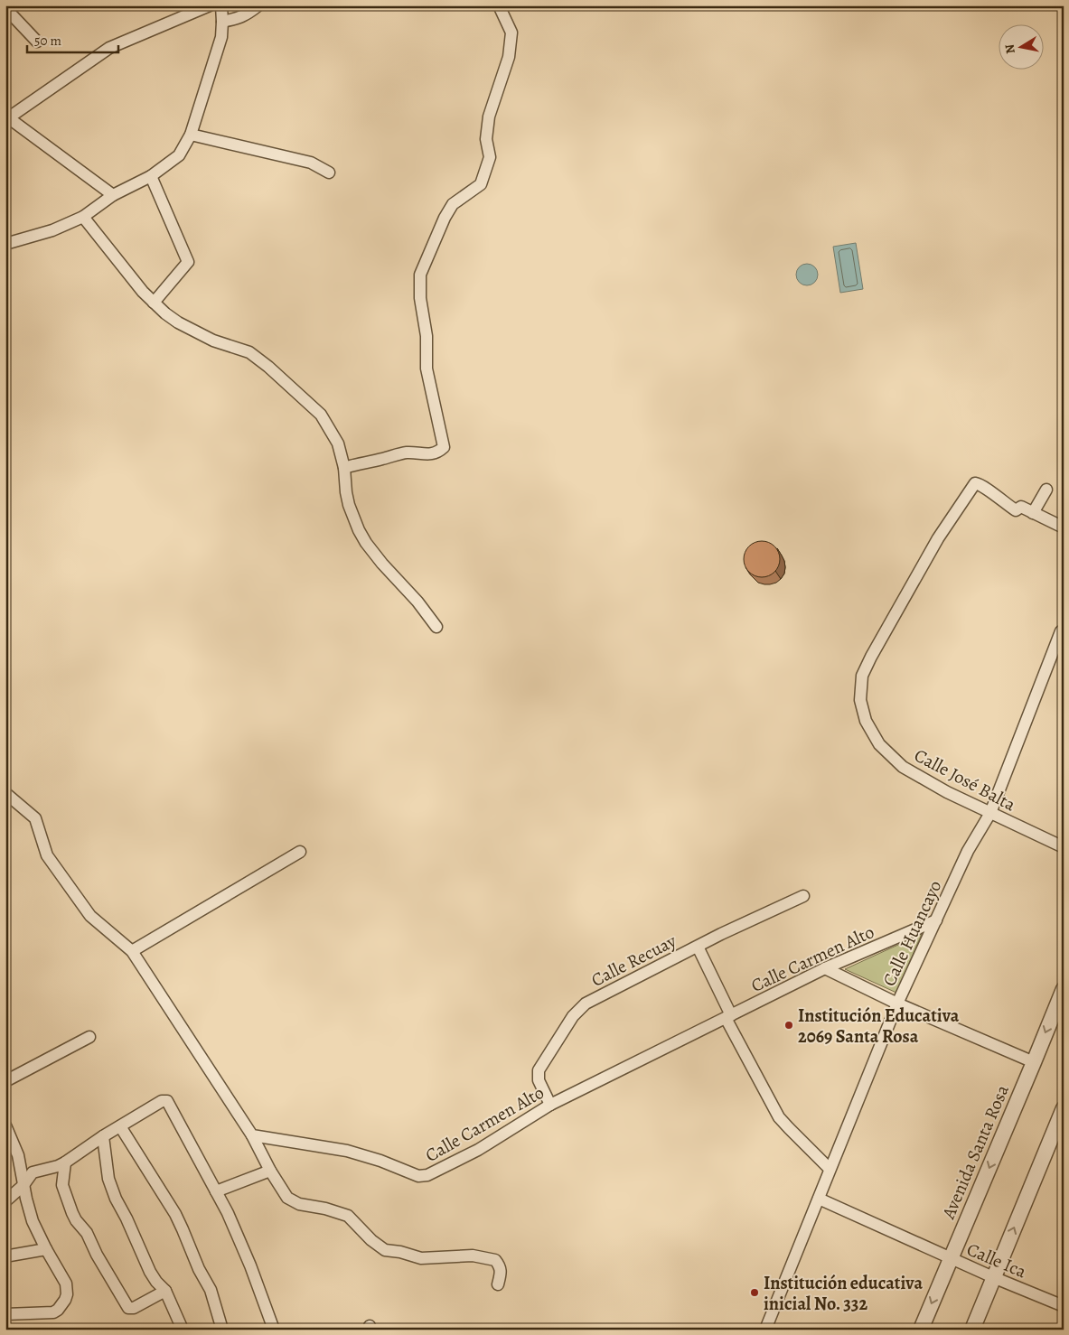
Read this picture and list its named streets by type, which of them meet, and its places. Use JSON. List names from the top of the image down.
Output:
{
  "streets": {
    "street": [
      "Calle José Balta",
      "Calle Huancayo",
      "Calle Carmen Alto",
      "Calle Recuay",
      "Avenida Santa Rosa",
      "Calle Ica"
    ]
  },
  "crossings": [
    ["Calle José Balta", "Calle Huancayo"],
    ["Calle Huancayo", "Calle Carmen Alto"],
    ["Calle Huancayo", "Calle Ica"],
    ["Calle Carmen Alto", "Calle Recuay"],
    ["Avenida Santa Rosa", "Calle Ica"]
  ],
  "places": ["Institución Educativa 2069 Santa Rosa", "Institución educativa inicial No. 332"],
  "scale_bar": "50 m",
  "north": "left"
}
